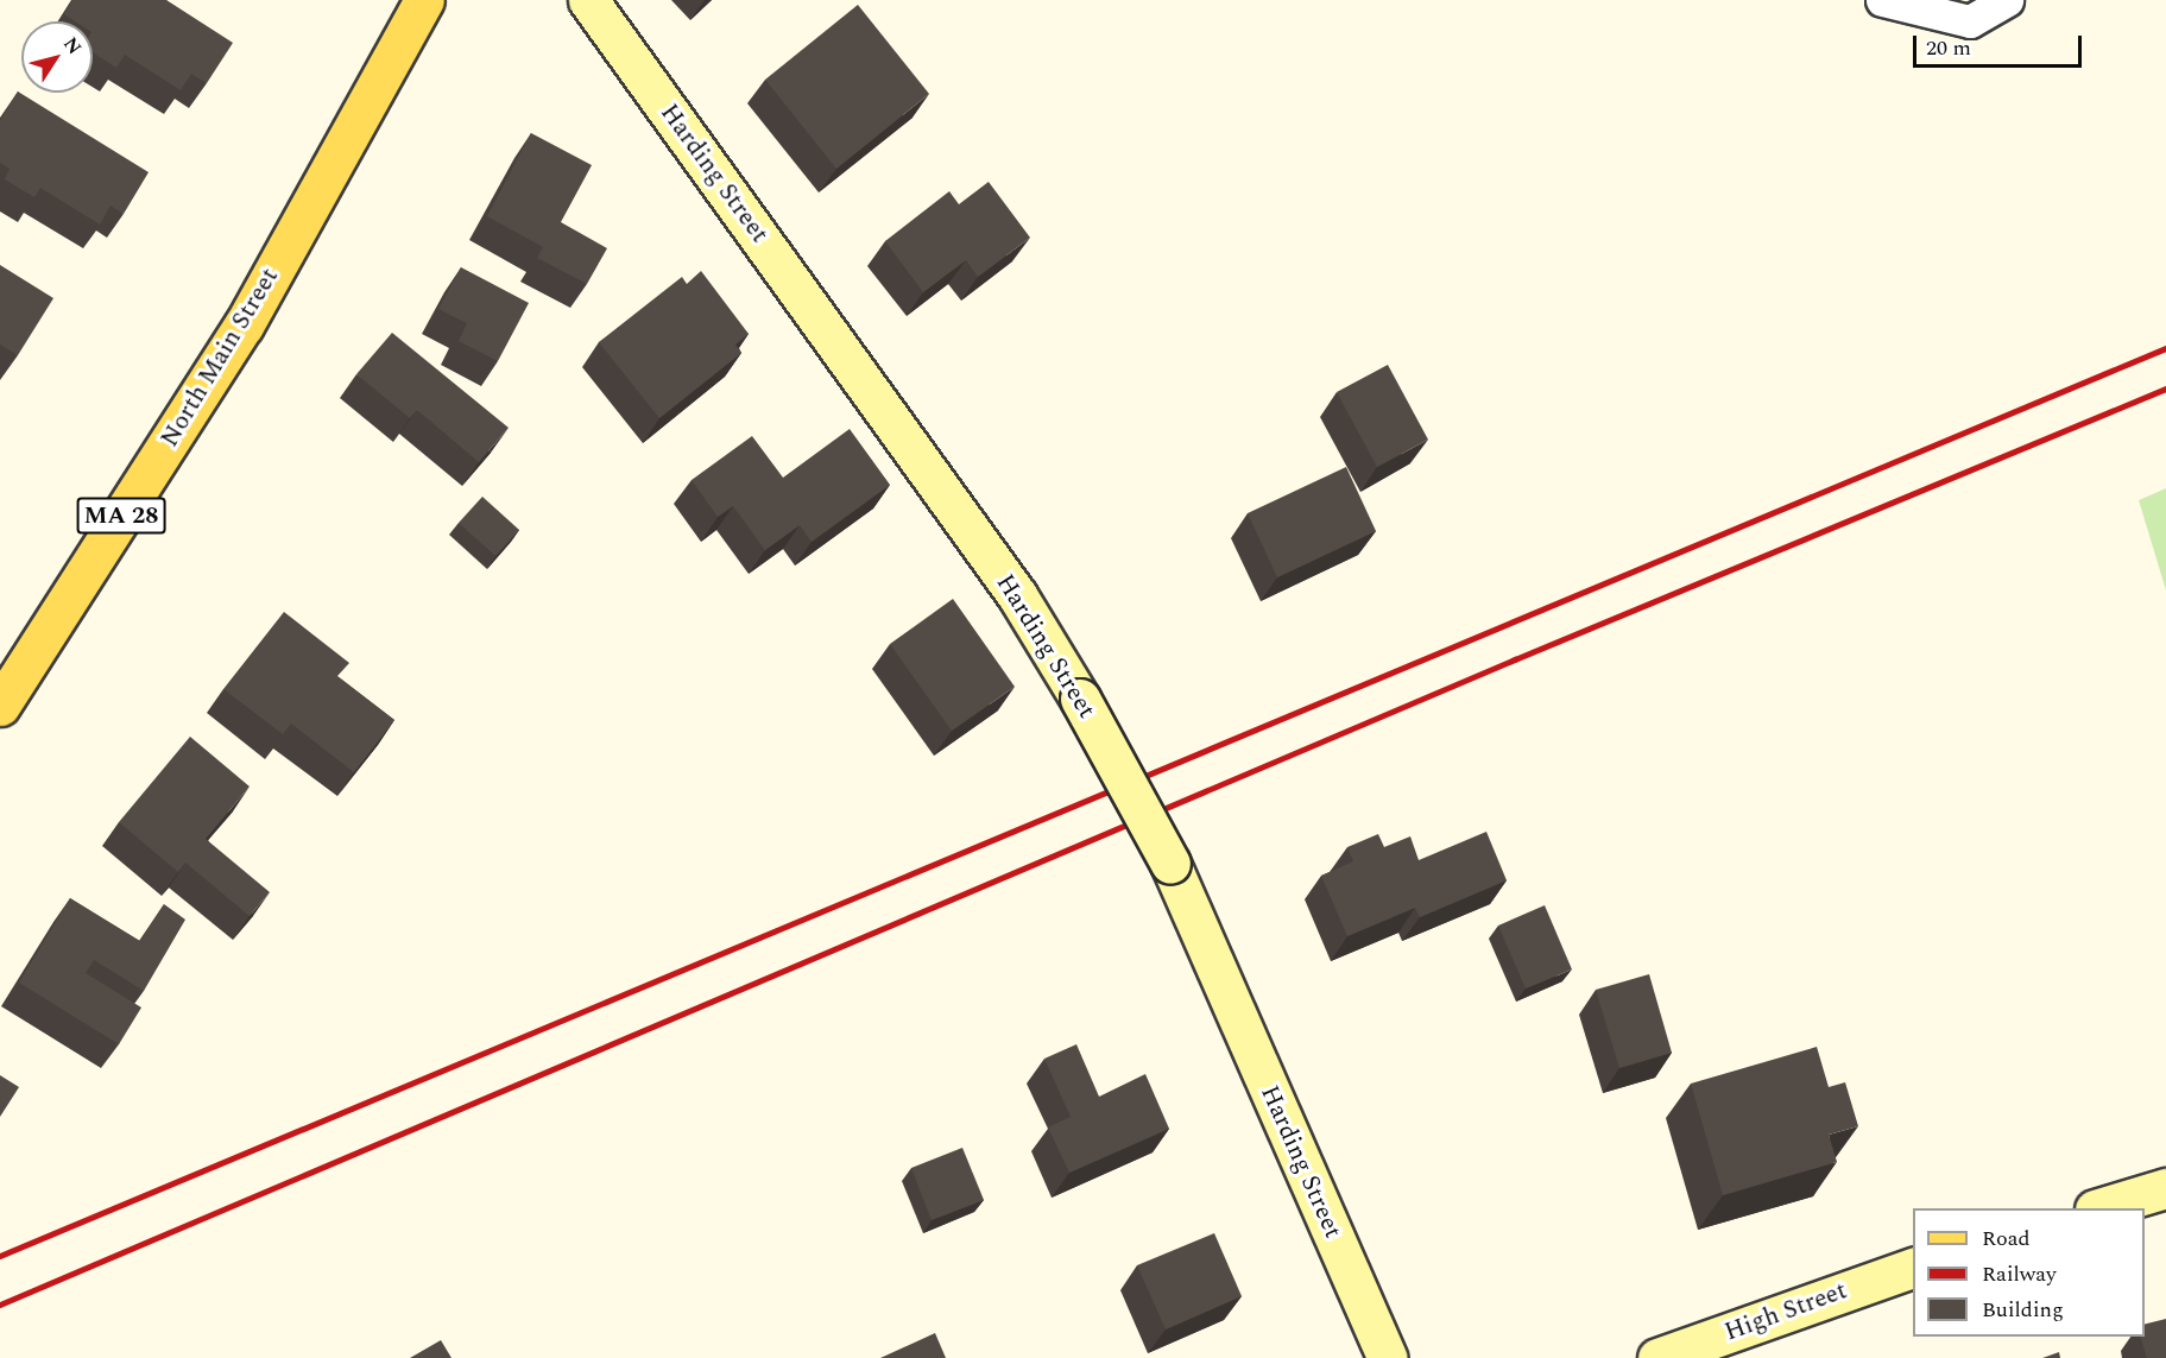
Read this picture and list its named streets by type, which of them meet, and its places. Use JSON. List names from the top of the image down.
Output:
{
  "streets": {
    "main road": [
      "Harding Street",
      "North Main Street",
      "MA 28",
      "High Street"
    ]
  },
  "legend": ["Road", "Railway", "Building"],
  "scale_bar": "20 m",
  "north": "top right"
}
